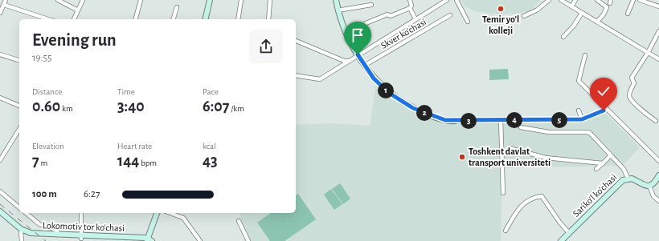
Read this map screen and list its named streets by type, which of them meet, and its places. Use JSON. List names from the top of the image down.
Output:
{
  "streets": {
    "main road": ["Sariko'l ko'chasi", "Lokomotiv tor ko'chasi"],
    "street": ["Skver ko'chasi"]
  },
  "places": ["Temir yo'l kolleji", "Toshkent davlat transport universiteti"],
  "page": {
    "heading": ["Evening run", "19:55"],
    "stats": [
      ["Distance", "0.60 km"],
      ["Time", "3:40"],
      ["Pace", "6:07 /km"],
      ["Elevation", "7 m"],
      ["Heart rate", "144 bpm"],
      ["kcal", "43"]
    ],
    "pins": [
      "1",
      "2",
      "4",
      "5",
      "3"
    ],
    "list": [
      {
        "name": "100 m",
        "note": "6:27"
      }
    ]
  }
}
